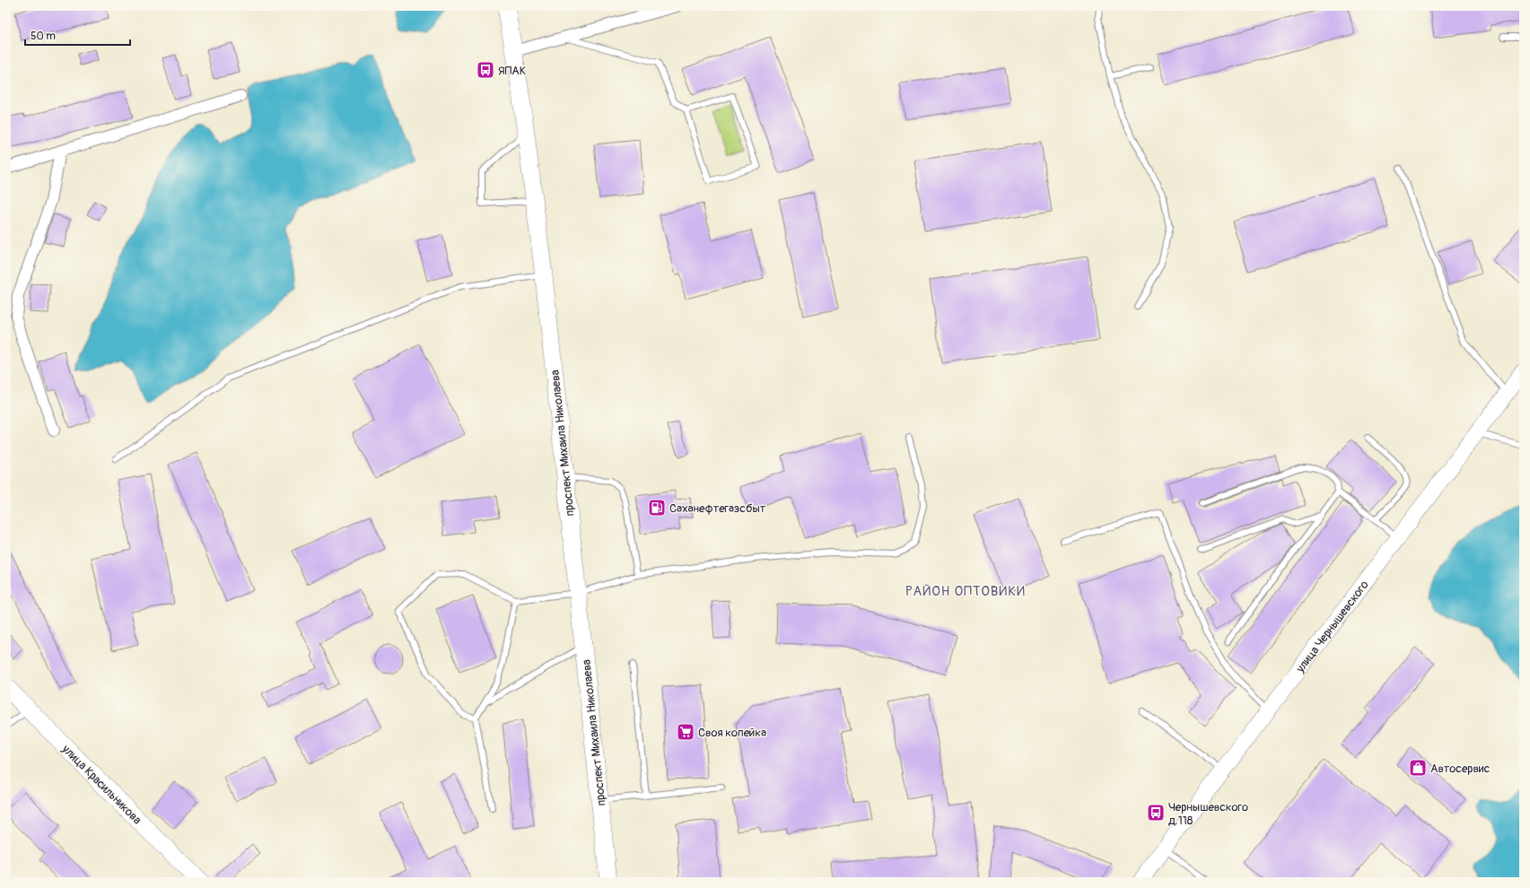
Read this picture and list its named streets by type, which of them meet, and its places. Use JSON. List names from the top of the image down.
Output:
{
  "streets": {
    "main road": ["проспект Михаила Николаева", "улица Чернышевского", "улица Красильникова"]
  },
  "districts": ["РАЙОН ОПТОВИКИ"],
  "places": {
    "bus stop": ["ЯПАК", "Чернышевского д.118"],
    "fuel station": ["Саханефтегазсбыт"],
    "supermarket": ["Своя копейка"],
    "shop": ["Автосервис"]
  },
  "scale_bar": "50 m"
}
